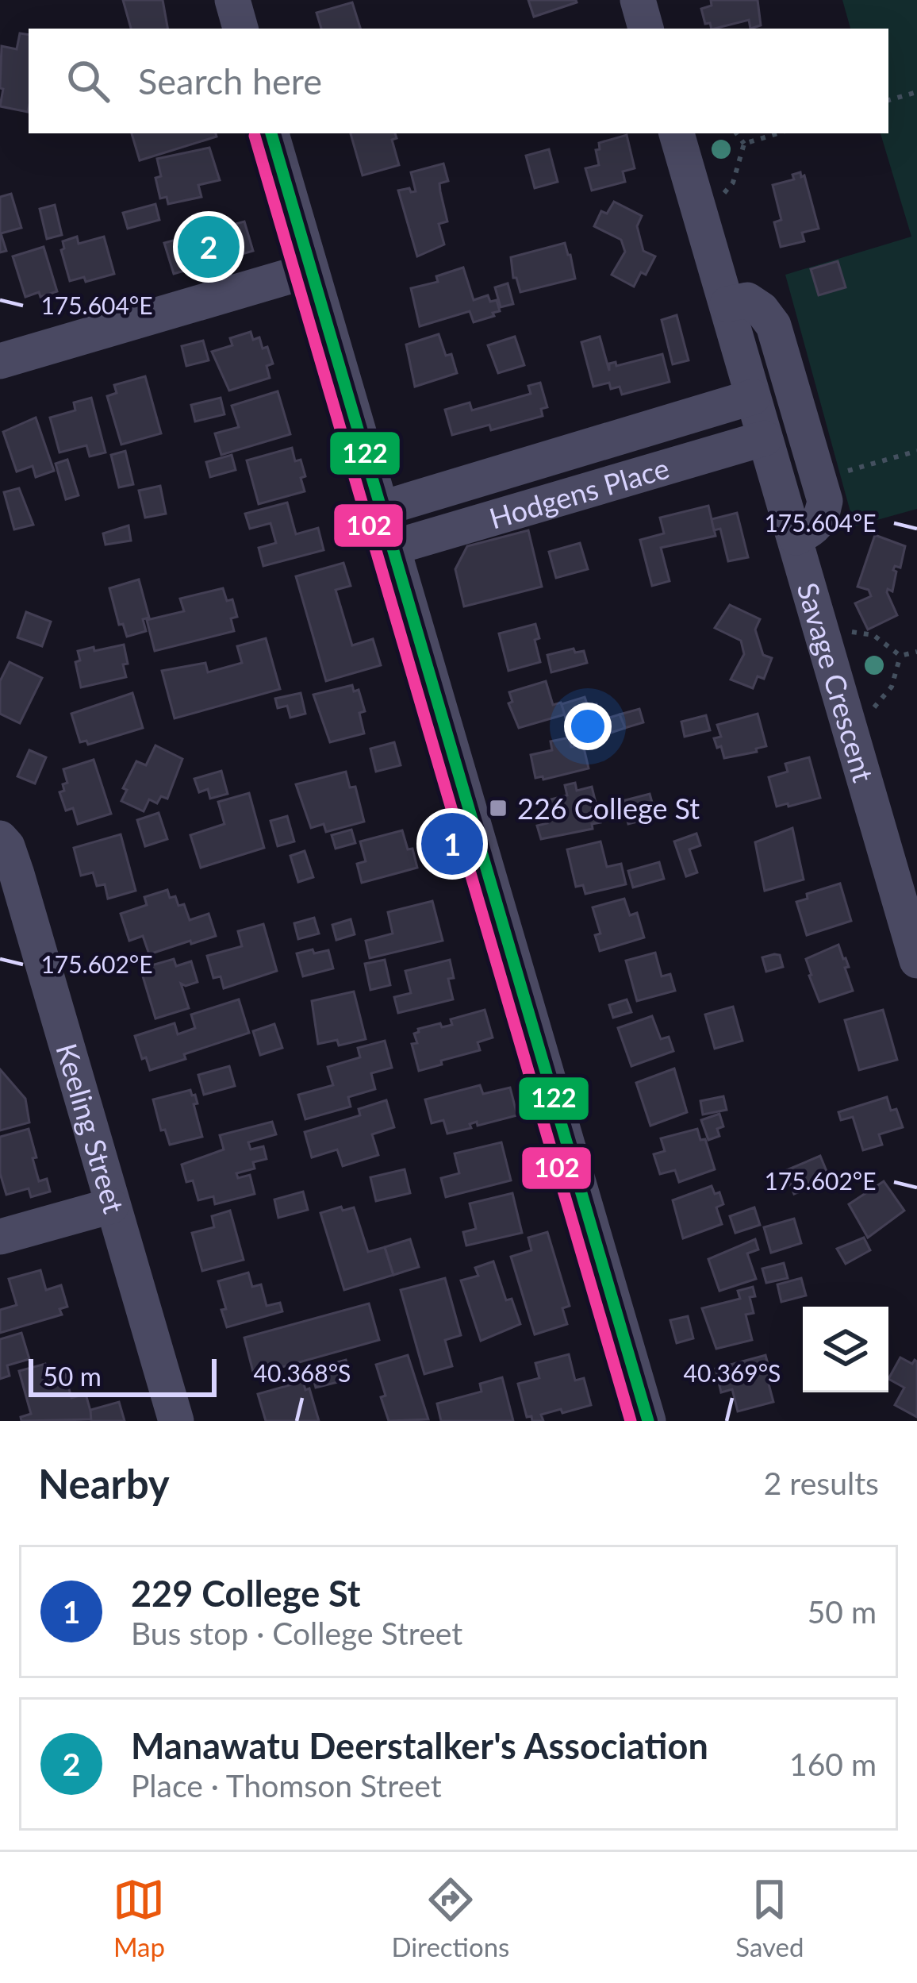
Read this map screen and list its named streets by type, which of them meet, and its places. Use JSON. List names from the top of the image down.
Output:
{
  "streets": {
    "street": ["Hodgens Place", "Savage Crescent", "Keeling Street"]
  },
  "crossings": [
    ["Hodgens Place", "Savage Crescent"]
  ],
  "places": {
    "transit": ["226 College St"]
  },
  "lines": ["transit line 122", "transit line 102"],
  "scale_bar": "50 m",
  "page": {
    "search": "Search here",
    "pins": ["2", "1"],
    "scale": "50 m",
    "heading": ["Nearby", "2 results"],
    "list": [
      {
        "mark": "1",
        "name": "229 College St",
        "note": "Bus stop · College Street",
        "value": "50 m"
      },
      {
        "mark": "2",
        "name": "Manawatu Deerstalker's Association",
        "note": "Place · Thomson Street",
        "value": "160 m"
      }
    ],
    "nav": ["Map", "Directions", "Saved"]
  },
  "coordinates": [
    "175.604°E",
    "175.602°E",
    "40.368°S",
    "40.369°S"
  ]
}
